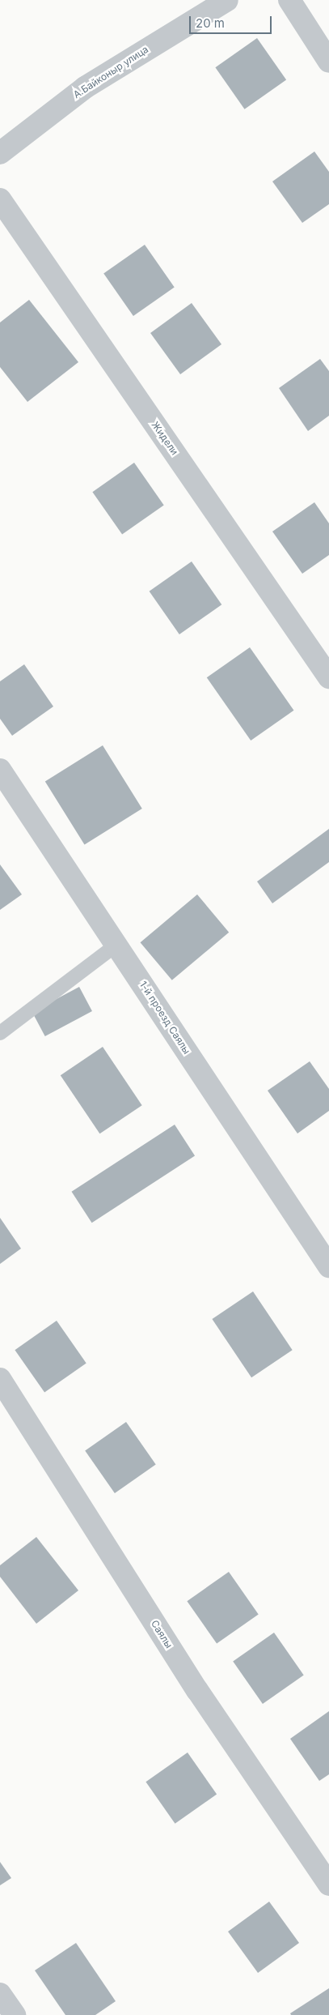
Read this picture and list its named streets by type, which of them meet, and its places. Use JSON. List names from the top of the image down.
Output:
{
  "streets": {
    "street": [
      "А.Байконыр улица",
      "Жидели",
      "1-й проезд Саялы",
      "Саялы"
    ]
  },
  "scale_bar": "20 m"
}
